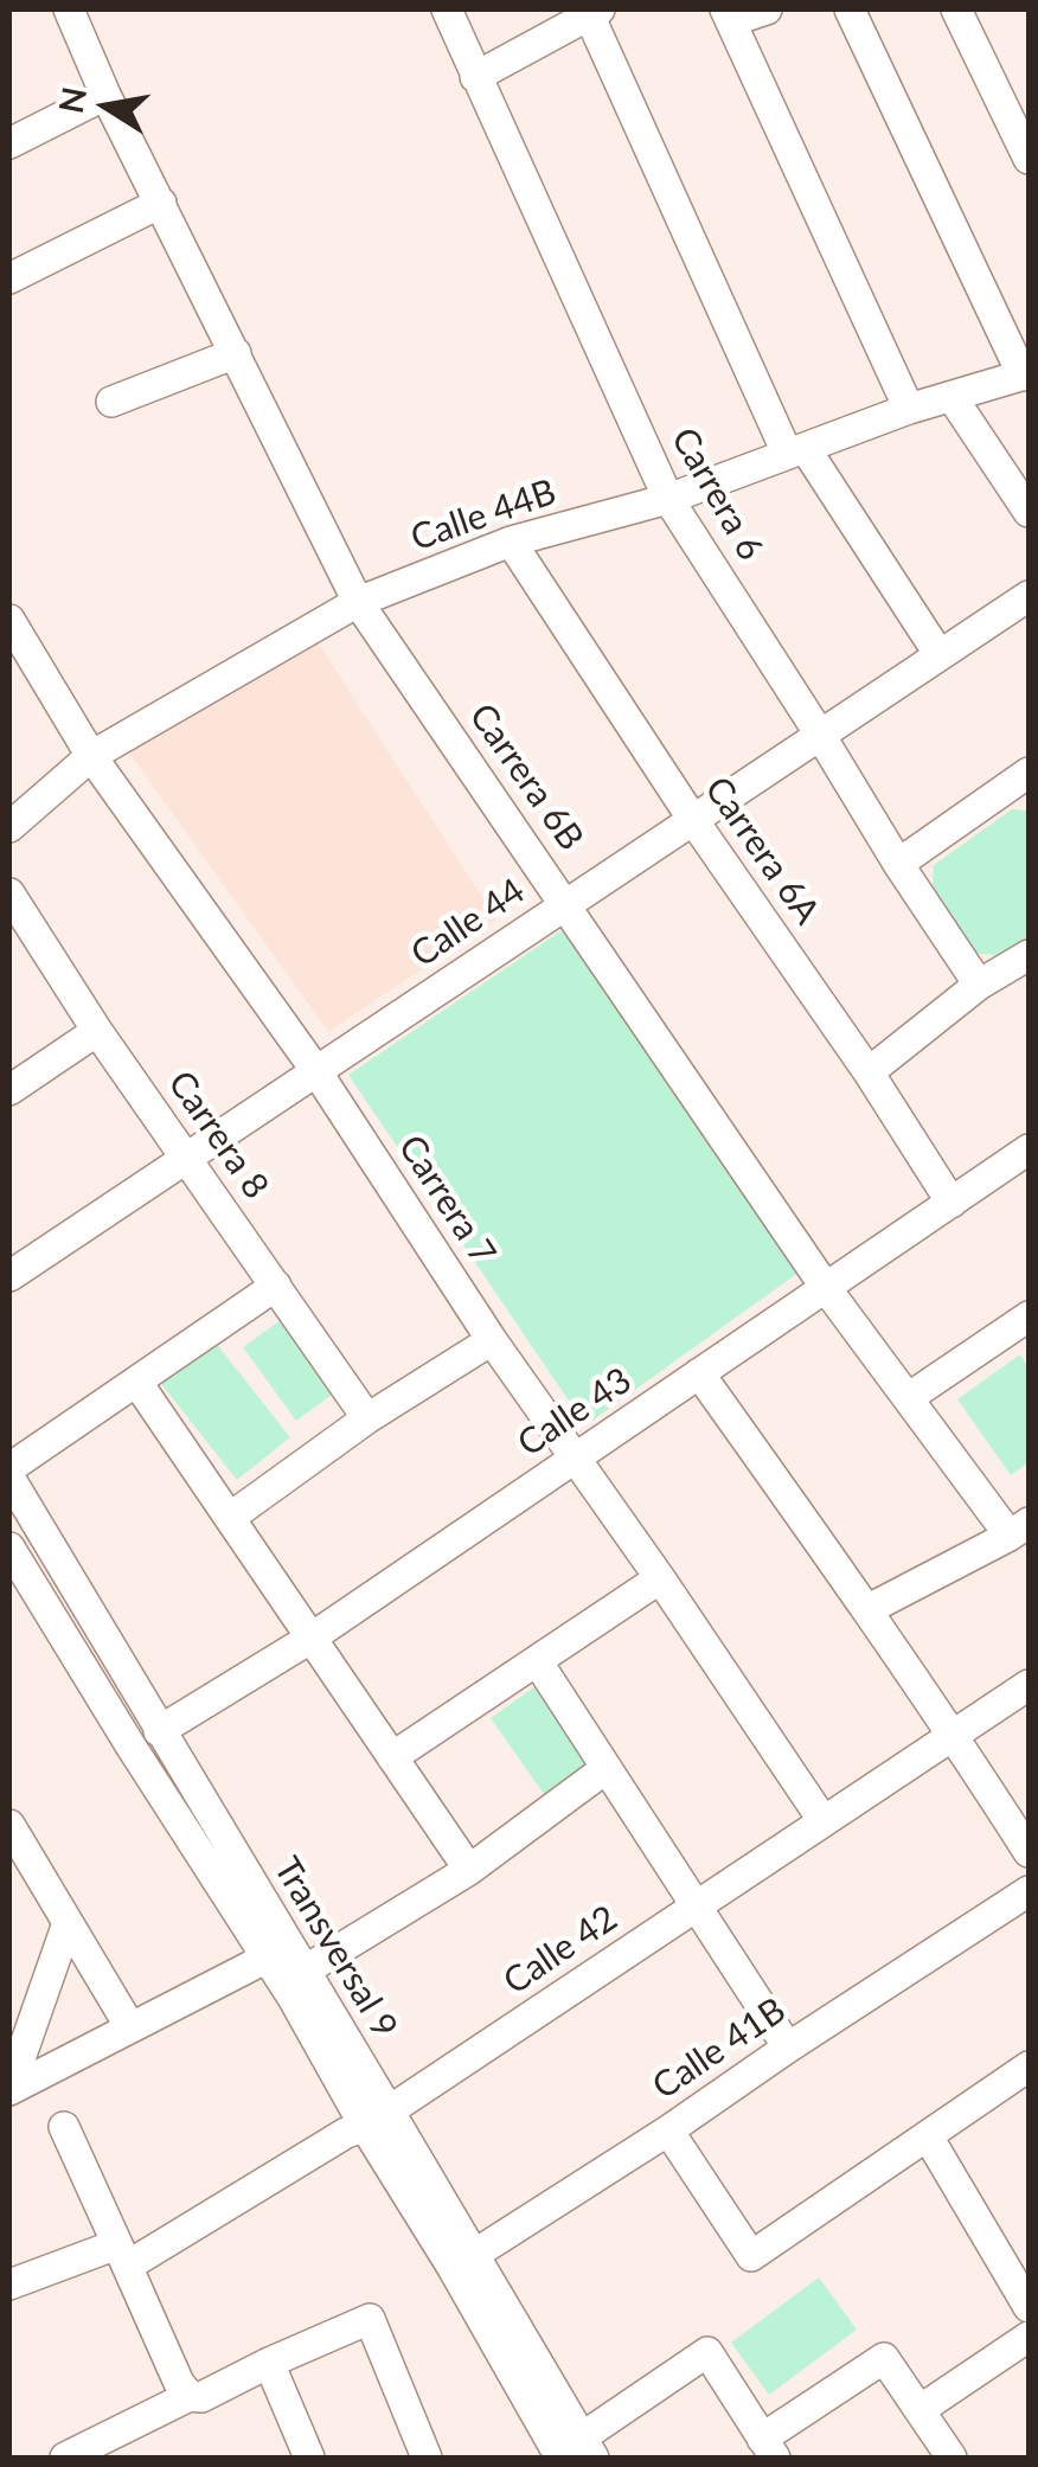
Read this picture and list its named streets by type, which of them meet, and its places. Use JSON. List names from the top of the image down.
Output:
{
  "streets": {
    "street": [
      "Carrera 6",
      "Calle 44B",
      "Carrera 6B",
      "Carrera 6A",
      "Calle 44",
      "Carrera 8",
      "Carrera 7",
      "Calle 43",
      "Transversal 9",
      "Calle 42",
      "Calle 41B"
    ]
  },
  "crossings": [
    ["Carrera 6", "Calle 44B"],
    ["Carrera 6", "Calle 44"],
    ["Calle 44B", "Carrera 6B"],
    ["Calle 44B", "Carrera 6A"],
    ["Calle 44B", "Carrera 7"],
    ["Carrera 6B", "Calle 44"],
    ["Carrera 6B", "Calle 43"],
    ["Carrera 6A", "Calle 44"],
    ["Carrera 6A", "Calle 43"],
    ["Calle 44", "Carrera 8"],
    ["Calle 44", "Carrera 7"],
    ["Carrera 7", "Calle 43"],
    ["Carrera 7", "Calle 42"],
    ["Calle 43", "Transversal 9"],
    ["Transversal 9", "Calle 42"],
    ["Transversal 9", "Calle 41B"]
  ],
  "north": "left"
}
